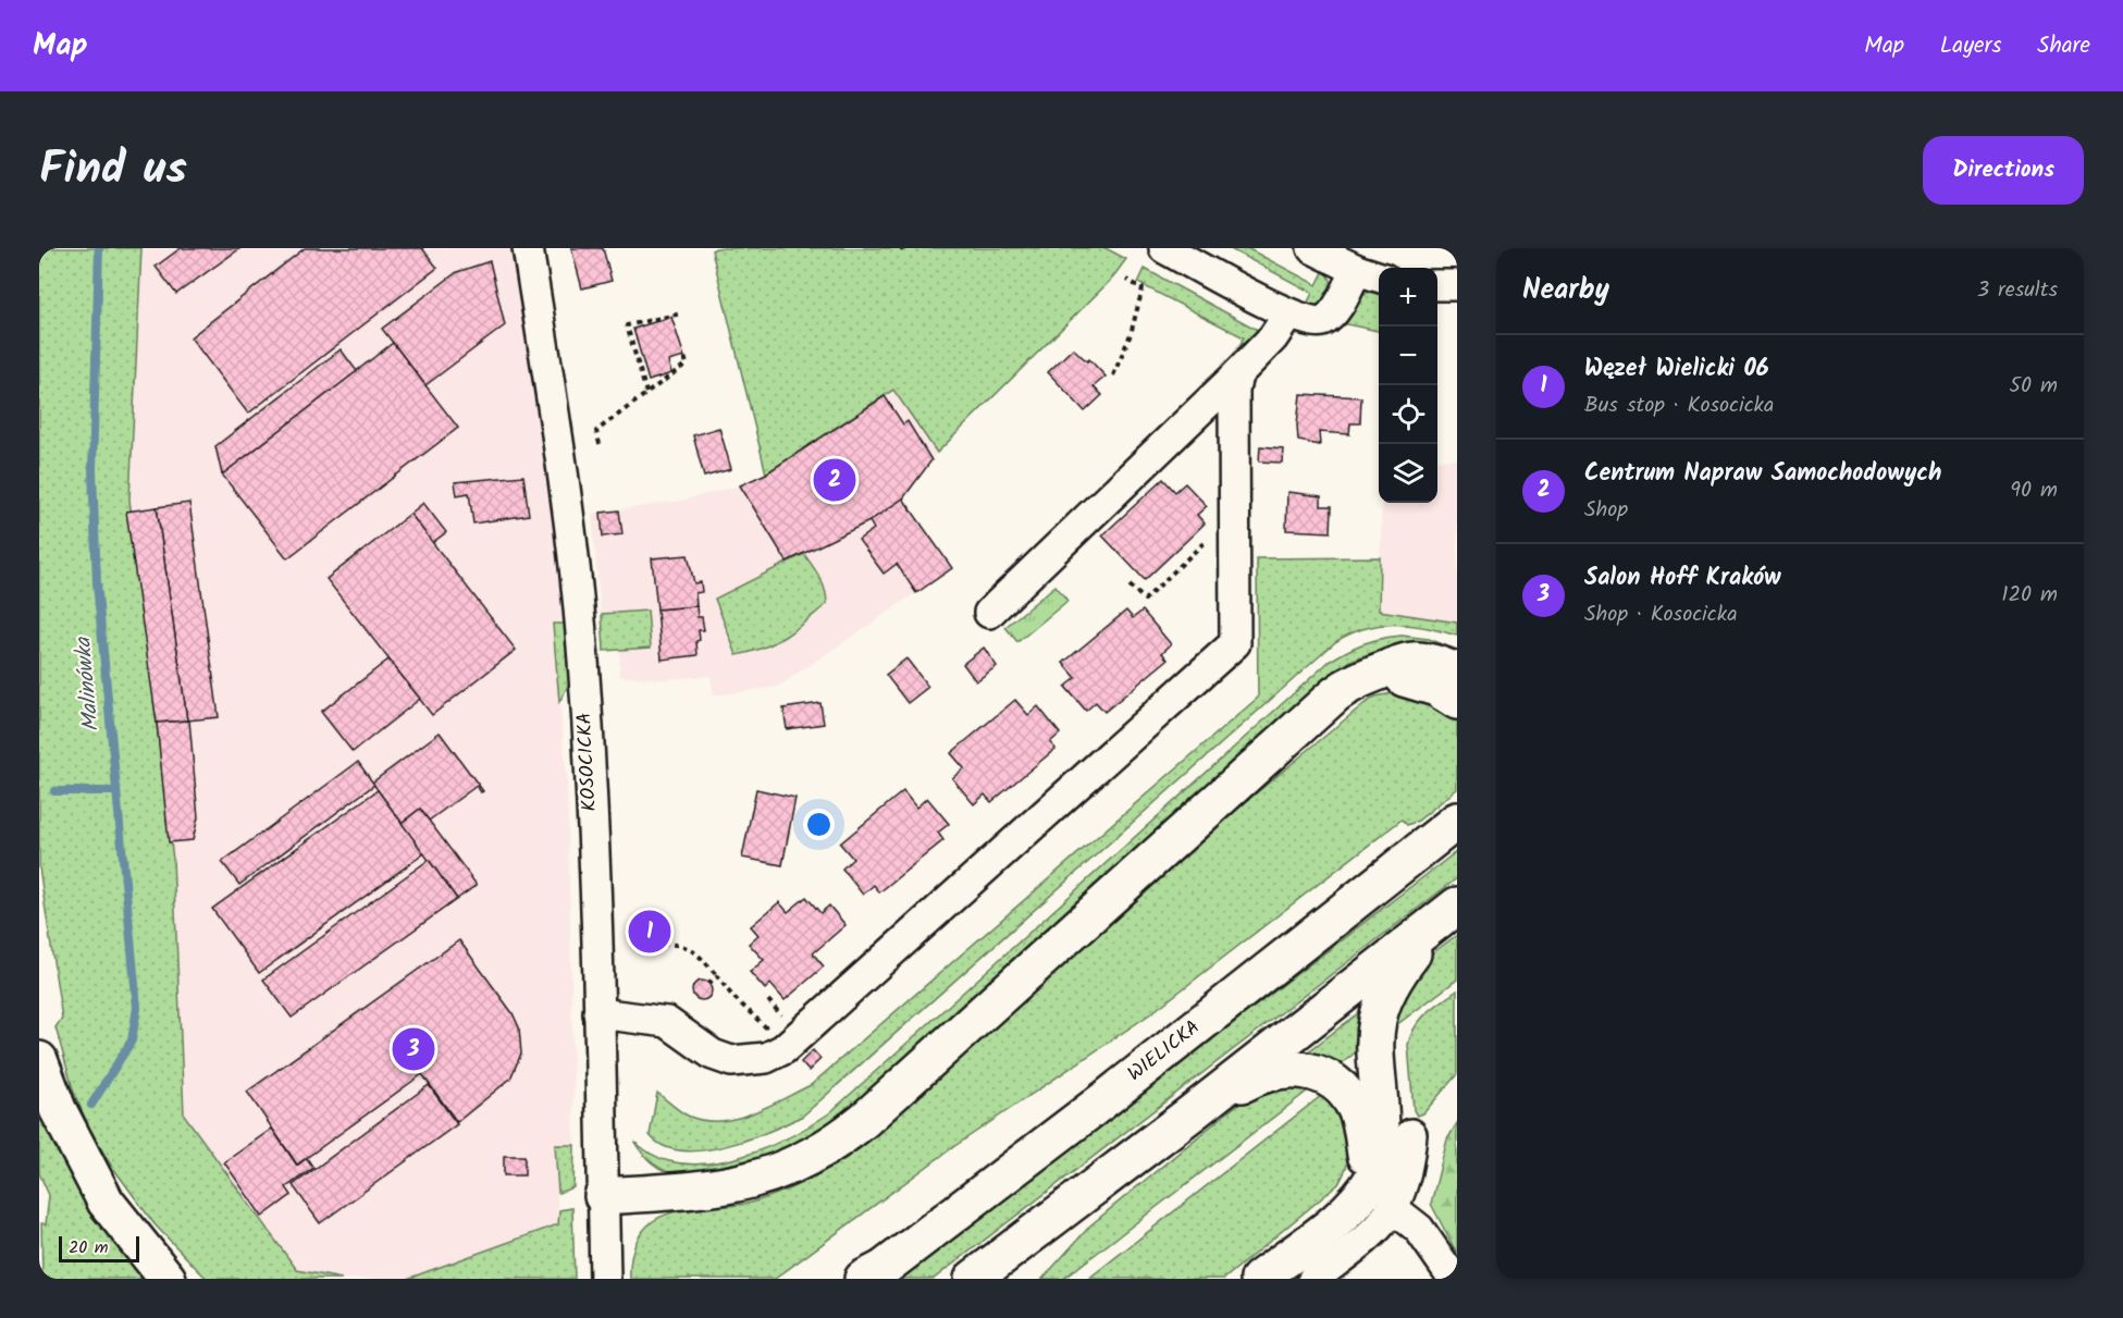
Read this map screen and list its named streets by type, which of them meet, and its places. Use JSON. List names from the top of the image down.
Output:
{
  "streets": {
    "main road": ["WIELICKA"],
    "street": ["KOSOCICKA"]
  },
  "water": ["Malinówka"],
  "scale_bar": "20 m",
  "page": {
    "header": "Map",
    "nav": ["Map", "Layers", "Share"],
    "title": "Find us",
    "buttons": "Directions",
    "heading": ["Nearby", "3 results"],
    "map_buttons": ["+", "−"],
    "list": [
      {
        "mark": "1",
        "name": "Węzeł Wielicki 06",
        "note": "Bus stop · Kosocicka",
        "value": "50 m"
      },
      {
        "mark": "2",
        "name": "Centrum Napraw Samochodowych",
        "note": "Shop",
        "value": "90 m"
      },
      {
        "mark": "3",
        "name": "Salon Hoff Kraków",
        "note": "Shop · Kosocicka",
        "value": "120 m"
      }
    ],
    "pins": ["2", "1", "3"],
    "scale": "20 m"
  }
}
